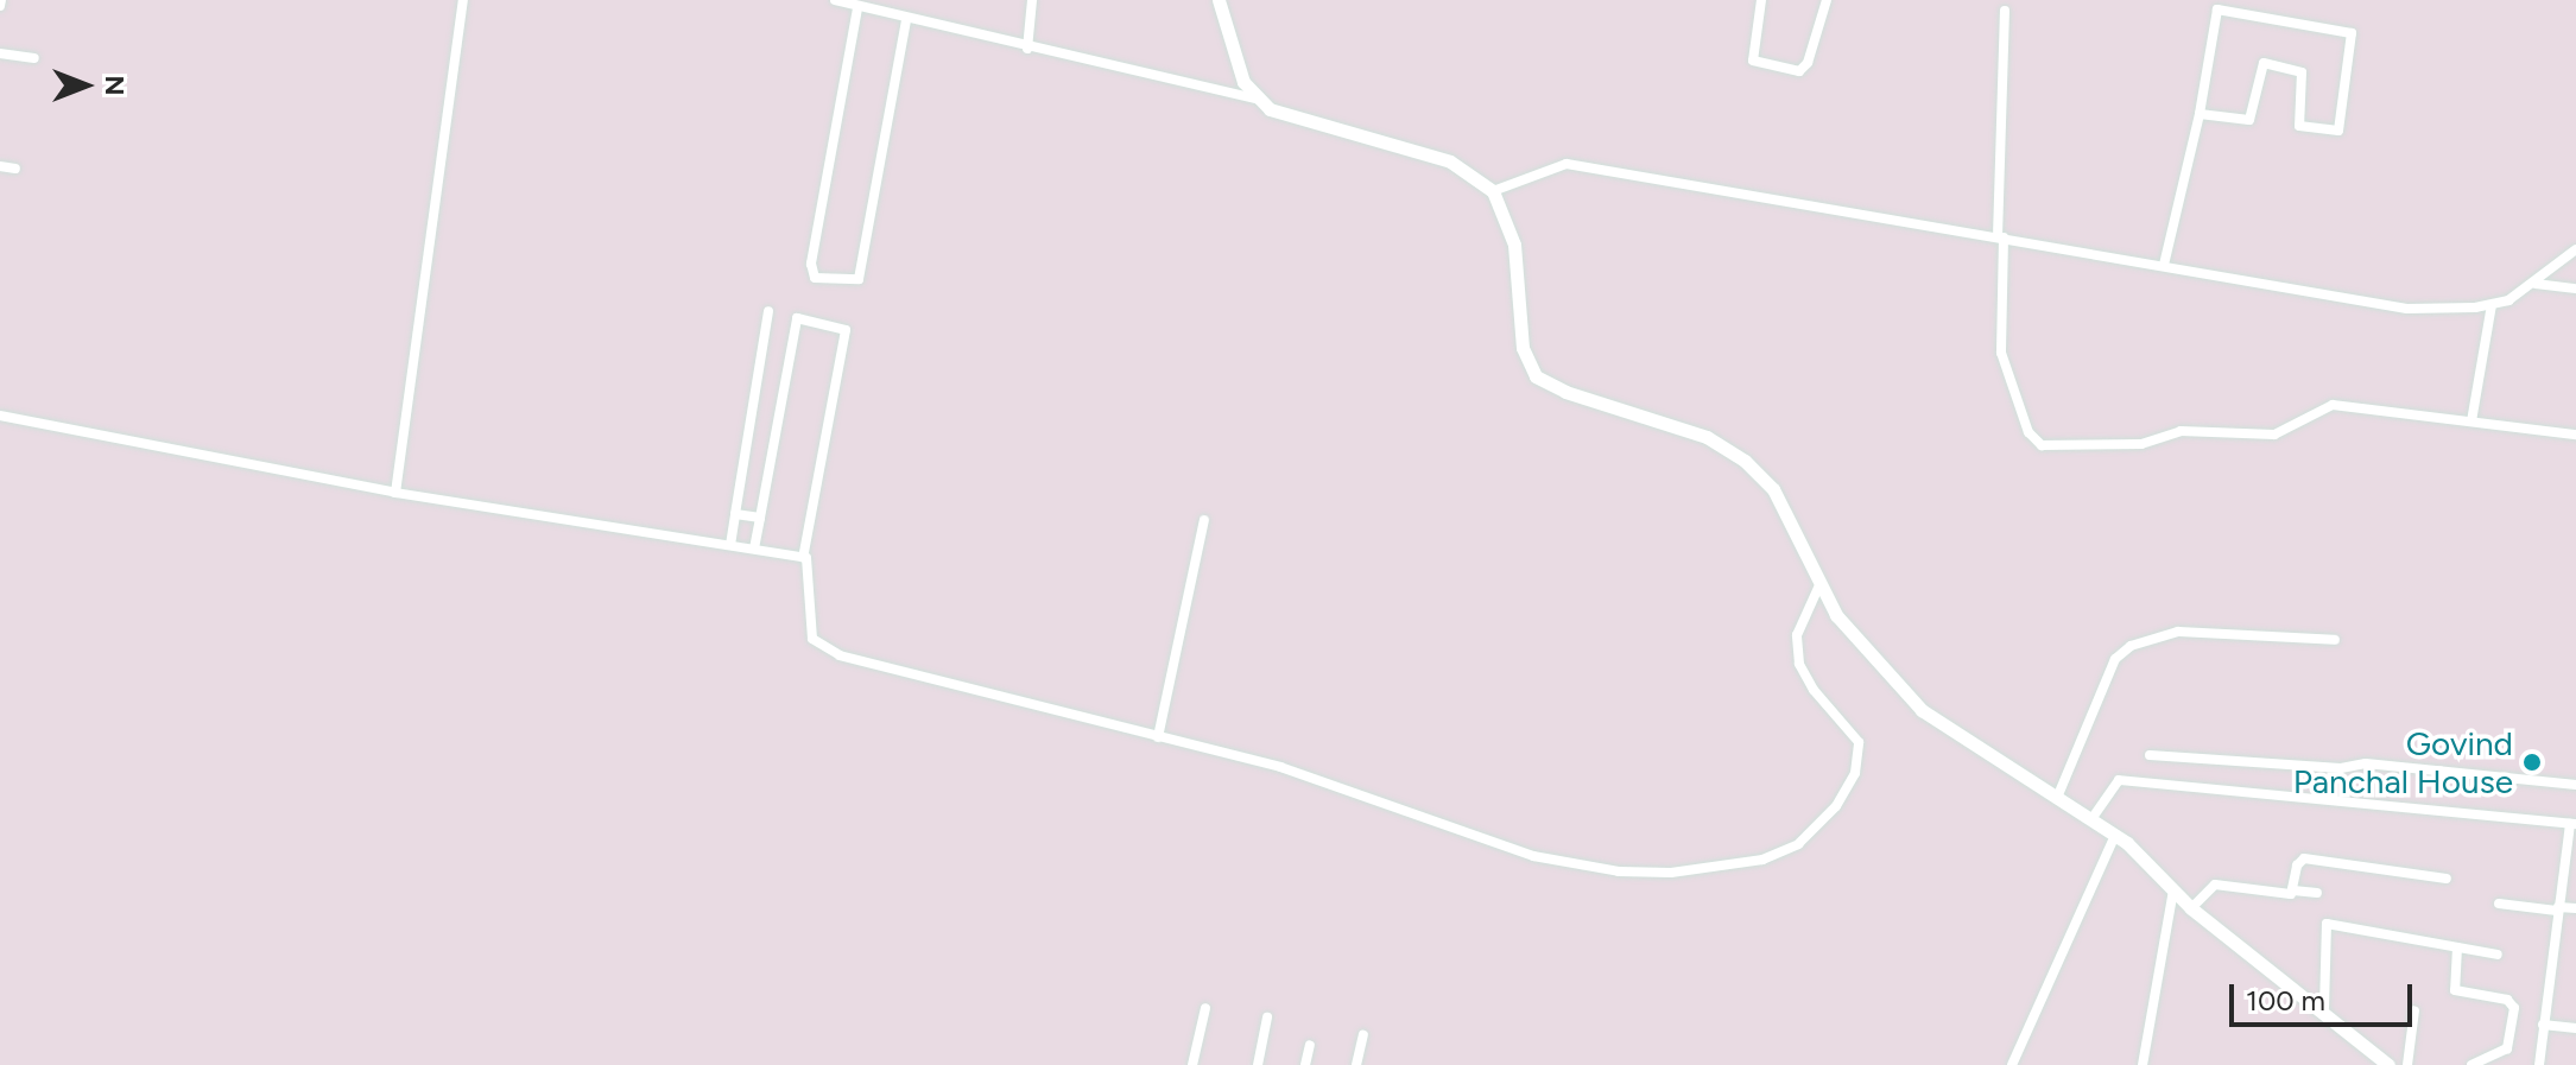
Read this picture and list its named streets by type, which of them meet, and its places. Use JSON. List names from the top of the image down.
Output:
{
  "places": ["Govind Panchal House"],
  "scale_bar": "100 m",
  "north": "right"
}
